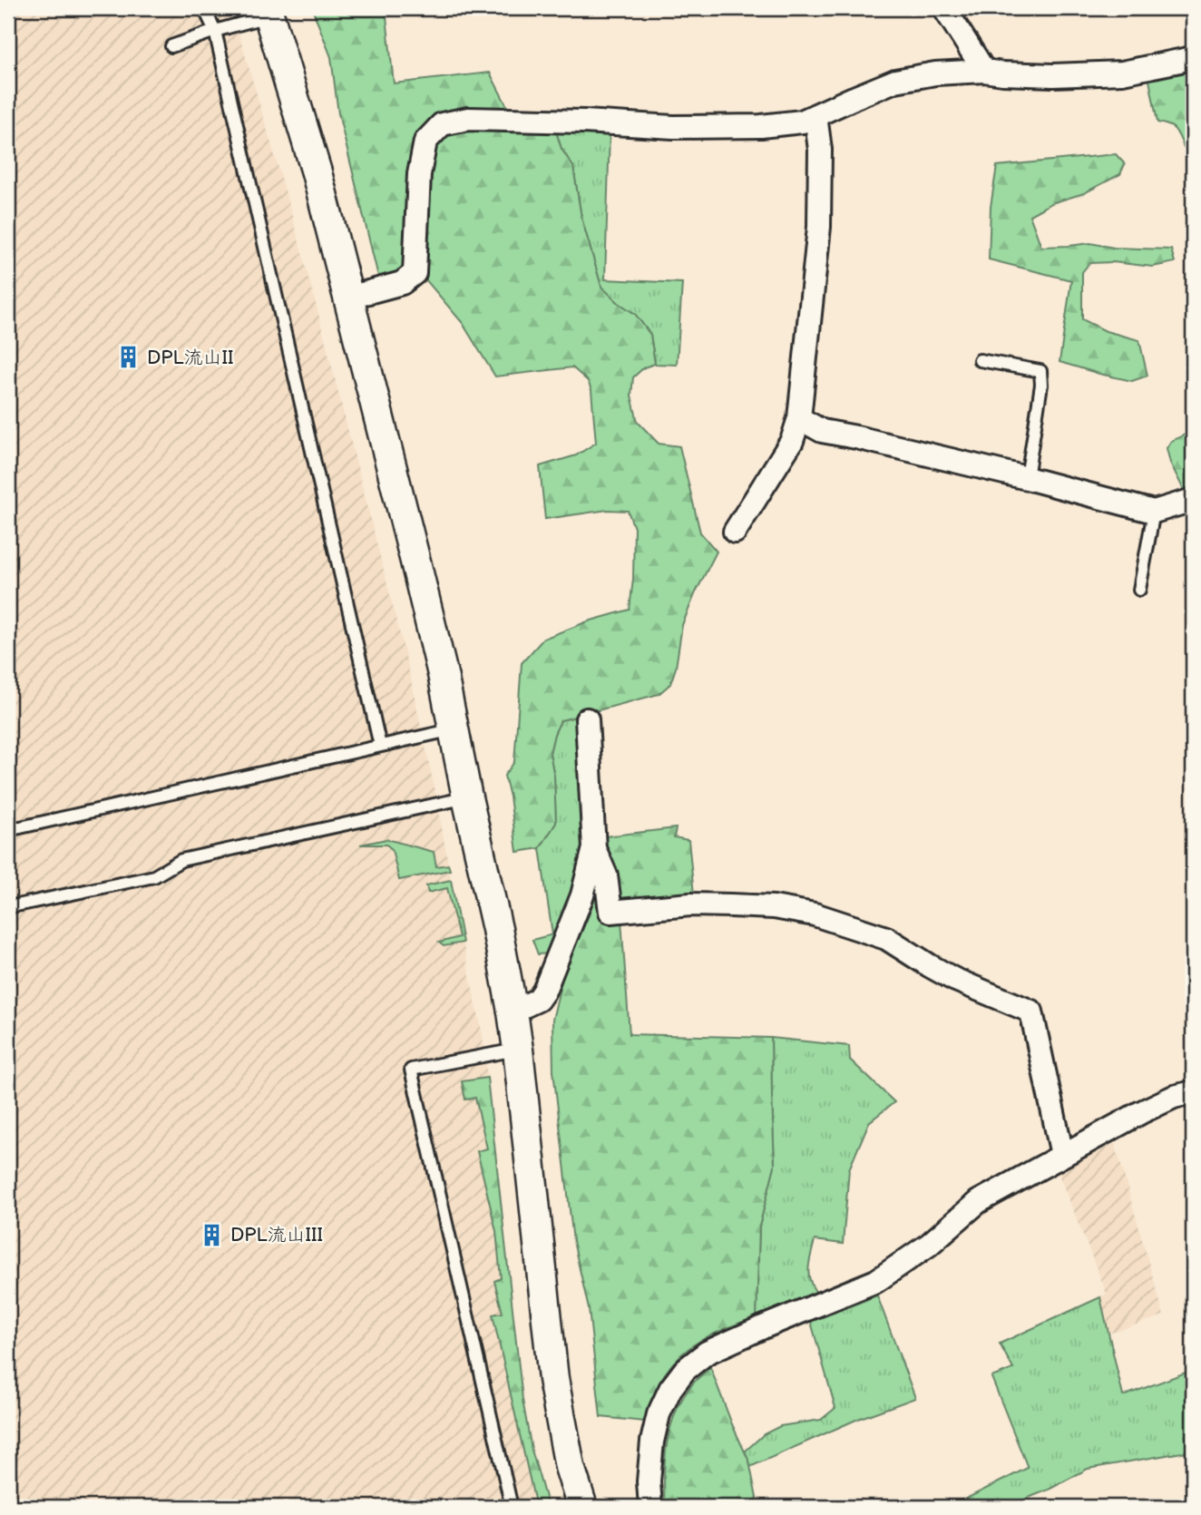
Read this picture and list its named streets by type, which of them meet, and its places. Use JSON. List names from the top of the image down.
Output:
{
  "places": {
    "building": ["DPL流山II", "DPL流山III"]
  }
}
